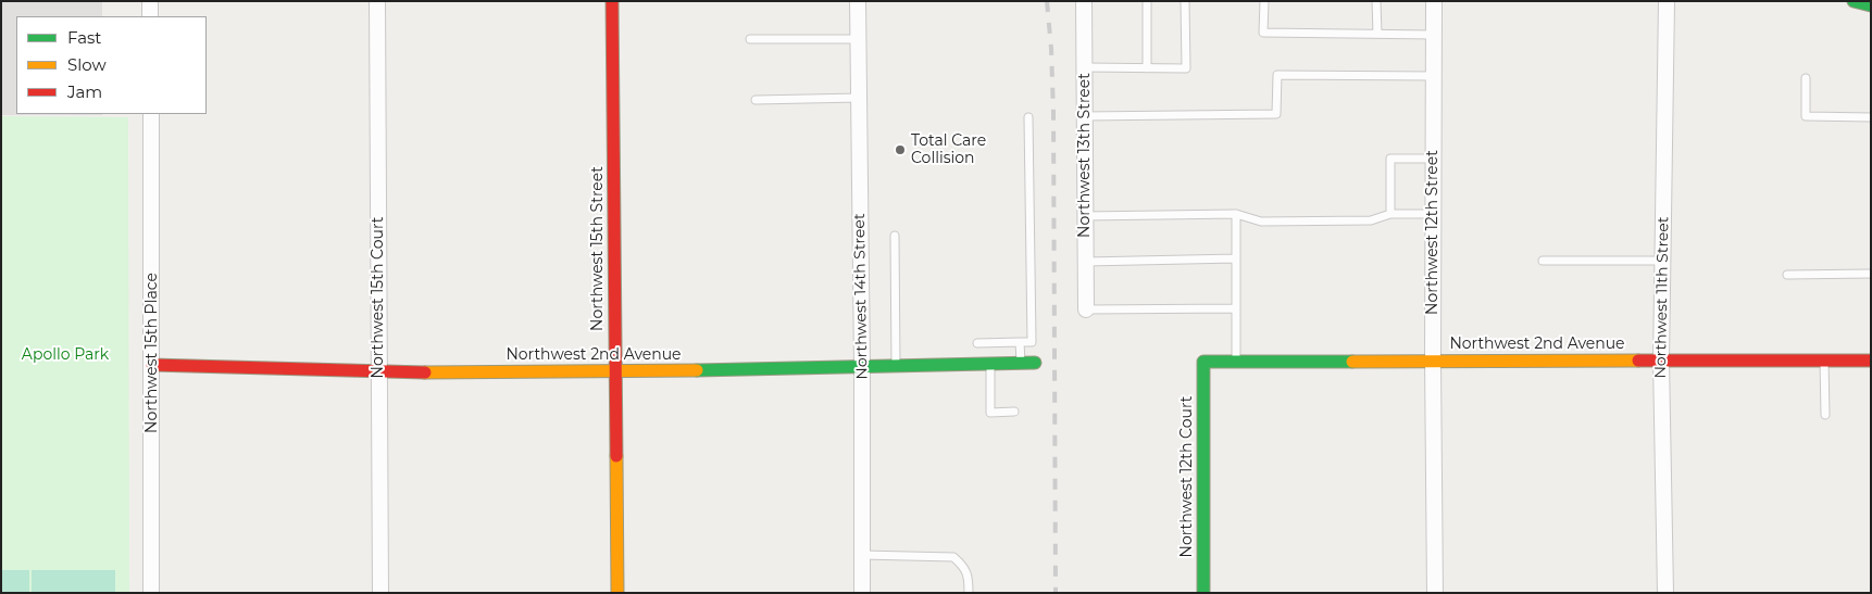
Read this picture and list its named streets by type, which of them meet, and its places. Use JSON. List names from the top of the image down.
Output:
{
  "streets": {
    "street": [
      "Northwest 13th Street",
      "Northwest 12th Street",
      "Northwest 15th Street",
      "Northwest 14th Street",
      "Northwest 15th Court",
      "Northwest 11th Street",
      "Northwest 2nd Avenue",
      "Northwest 15th Place",
      "Northwest 12th Court"
    ]
  },
  "crossings": [
    ["Northwest 12th Street", "Northwest 2nd Avenue"],
    ["Northwest 15th Street", "Northwest 2nd Avenue"],
    ["Northwest 14th Street", "Northwest 2nd Avenue"],
    ["Northwest 15th Court", "Northwest 2nd Avenue"],
    ["Northwest 11th Street", "Northwest 2nd Avenue"],
    ["Northwest 2nd Avenue", "Northwest 15th Place"],
    ["Northwest 2nd Avenue", "Northwest 12th Court"]
  ],
  "parks": ["Apollo Park"],
  "places": ["Total Care Collision"],
  "legend": ["Fast", "Slow", "Jam"]
}
